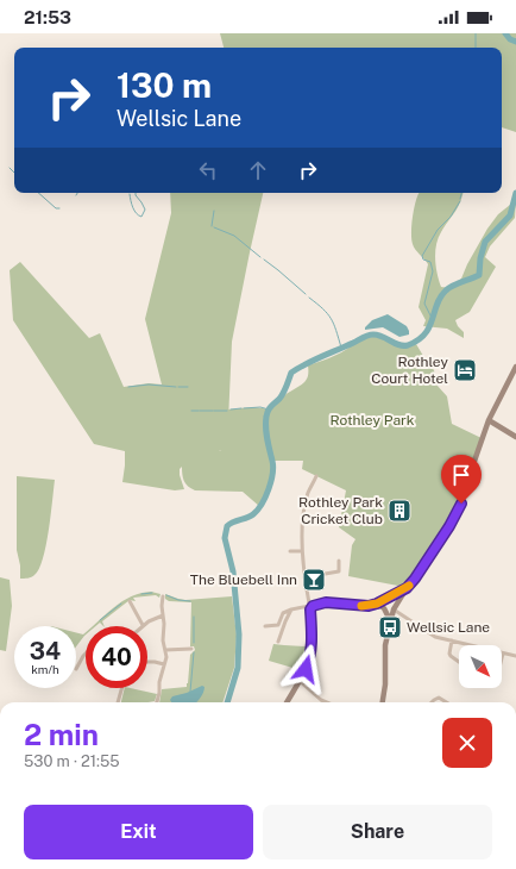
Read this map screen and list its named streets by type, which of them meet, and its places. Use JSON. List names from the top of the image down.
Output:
{
  "parks": ["Rothley Park"],
  "places": {
    "hotel": ["Rothley Court Hotel"],
    "building": ["Rothley Park Cricket Club"],
    "bar": ["The Bluebell Inn"],
    "bus stop": ["Wellsic Lane"]
  },
  "north": "bottom right",
  "page": {
    "status": "21:53",
    "turn": ["130 m", "Wellsic Lane"],
    "speed": "34 km/h",
    "limit": "40",
    "heading": ["2 min", "530 m · 21:55"],
    "buttons": ["Exit", "Share"]
  }
}
